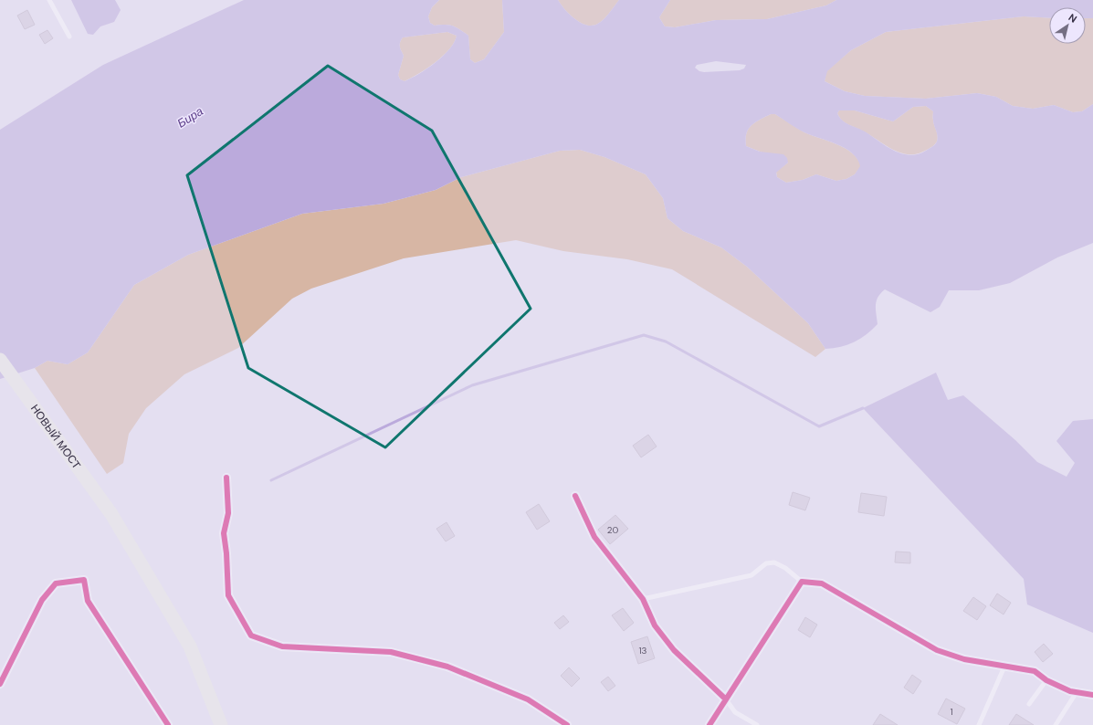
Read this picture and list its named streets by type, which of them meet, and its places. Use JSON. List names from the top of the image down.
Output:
{
  "streets": {
    "main road": ["НОВЫЙ МОСТ"]
  },
  "water": ["Бира"],
  "house_numbers": ["20", "13", "1"],
  "north": "top right"
}
